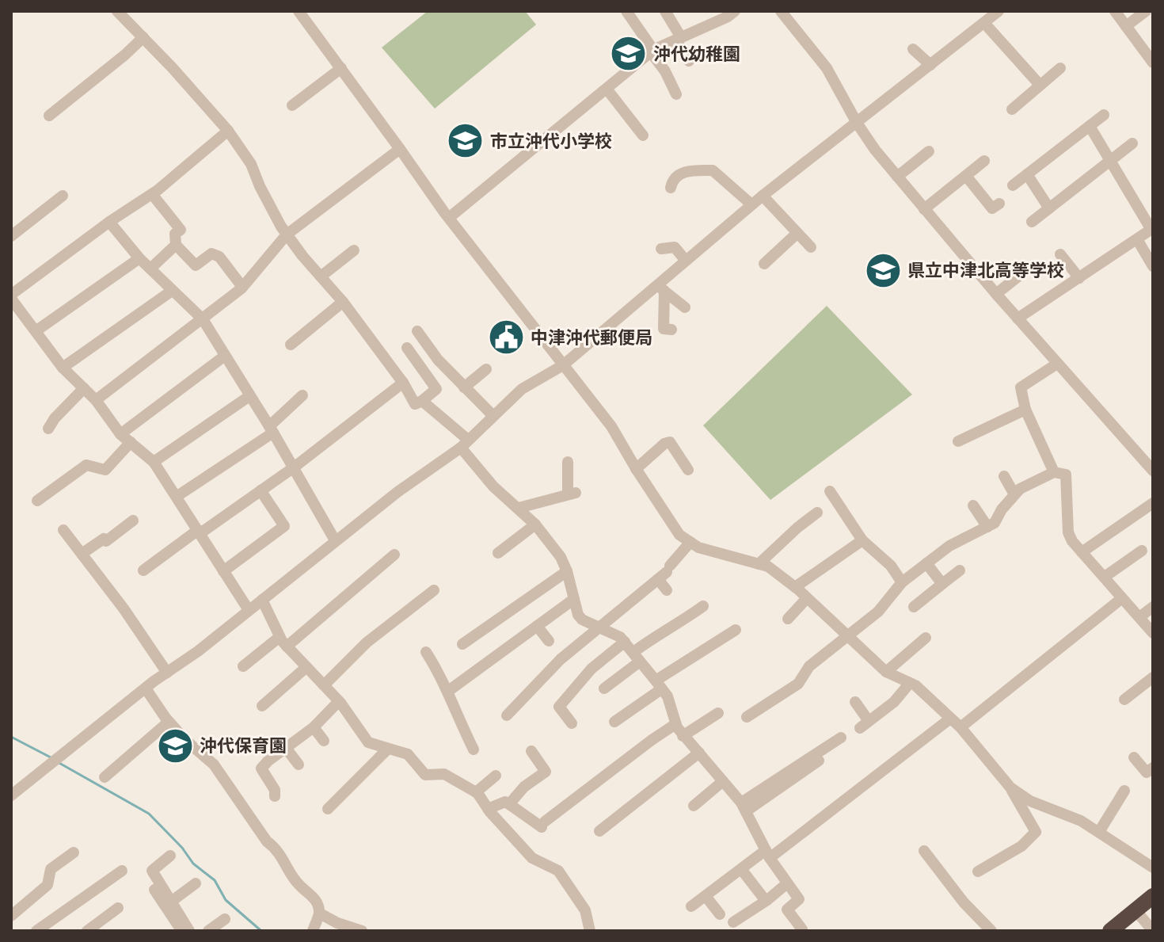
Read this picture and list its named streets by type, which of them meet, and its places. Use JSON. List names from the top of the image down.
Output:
{
  "places": {
    "school or university": [
      "沖代幼稚園",
      "市立沖代小学校",
      "県立中津北高等学校",
      "沖代保育園"
    ],
    "public building": ["中津沖代郵便局"]
  }
}
